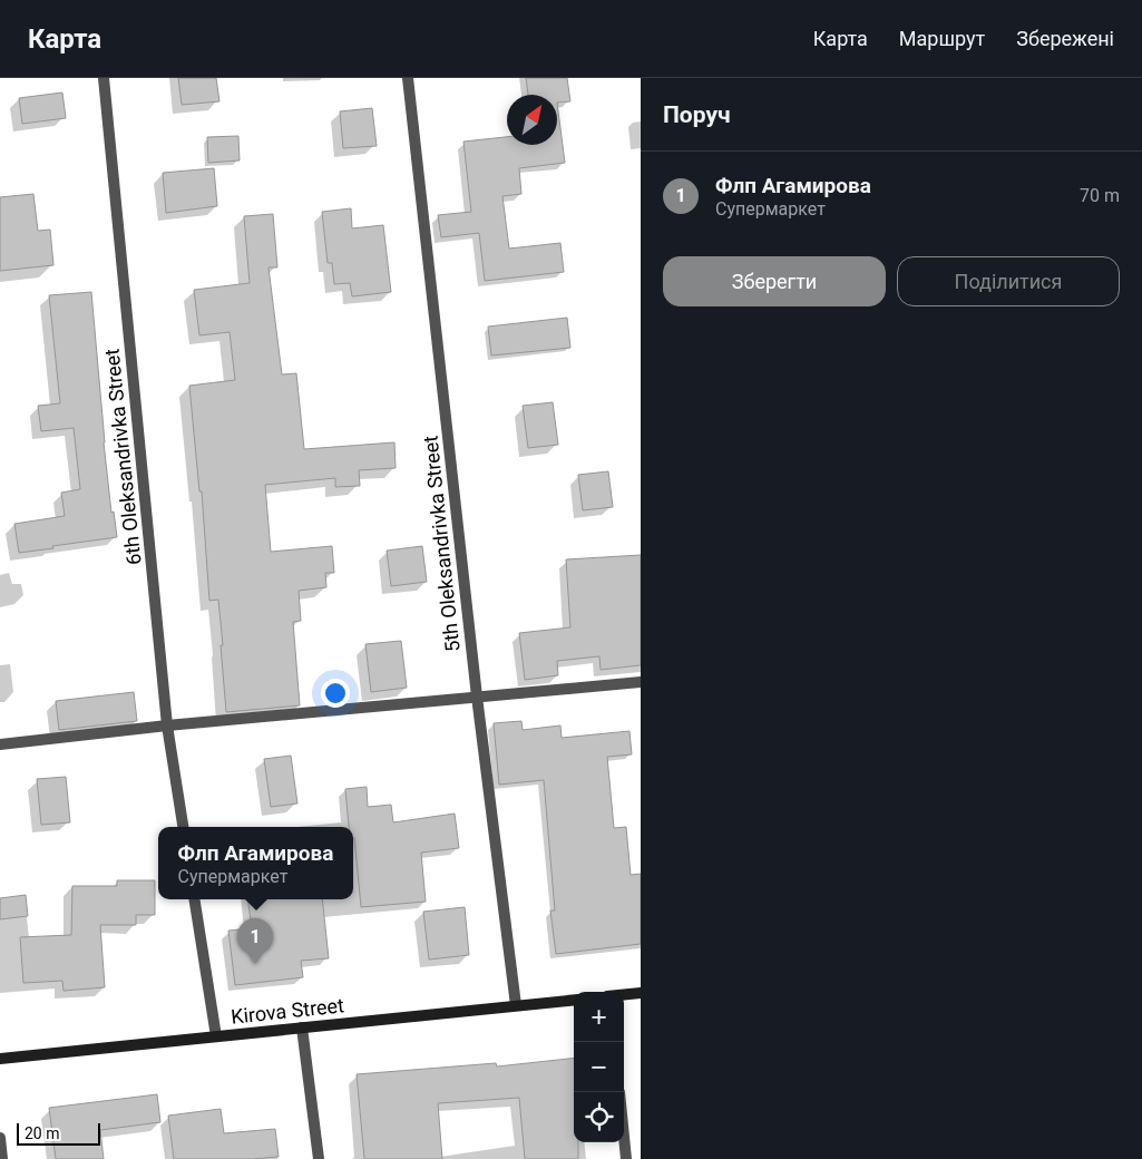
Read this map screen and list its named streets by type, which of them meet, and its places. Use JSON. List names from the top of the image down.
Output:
{
  "streets": {
    "street": ["6th Oleksandrivka Street", "5th Oleksandrivka Street", "Kirova Street"]
  },
  "crossings": [
    ["5th Oleksandrivka Street", "Kirova Street"]
  ],
  "scale_bar": "20 m",
  "north": "top right",
  "page": {
    "header": "Карта",
    "nav": ["Карта", "Маршрут", "Збережені"],
    "heading": "Поруч",
    "list": [
      {
        "mark": "1",
        "name": "Флп Агамирова",
        "note": "Супермаркет",
        "value": "70 m"
      }
    ],
    "buttons": ["Зберегти", "Поділитися"],
    "popup": ["Флп Агамирова", "Супермаркет"],
    "pins": "1",
    "map_buttons": ["+", "−"],
    "scale": "20 m"
  }
}
